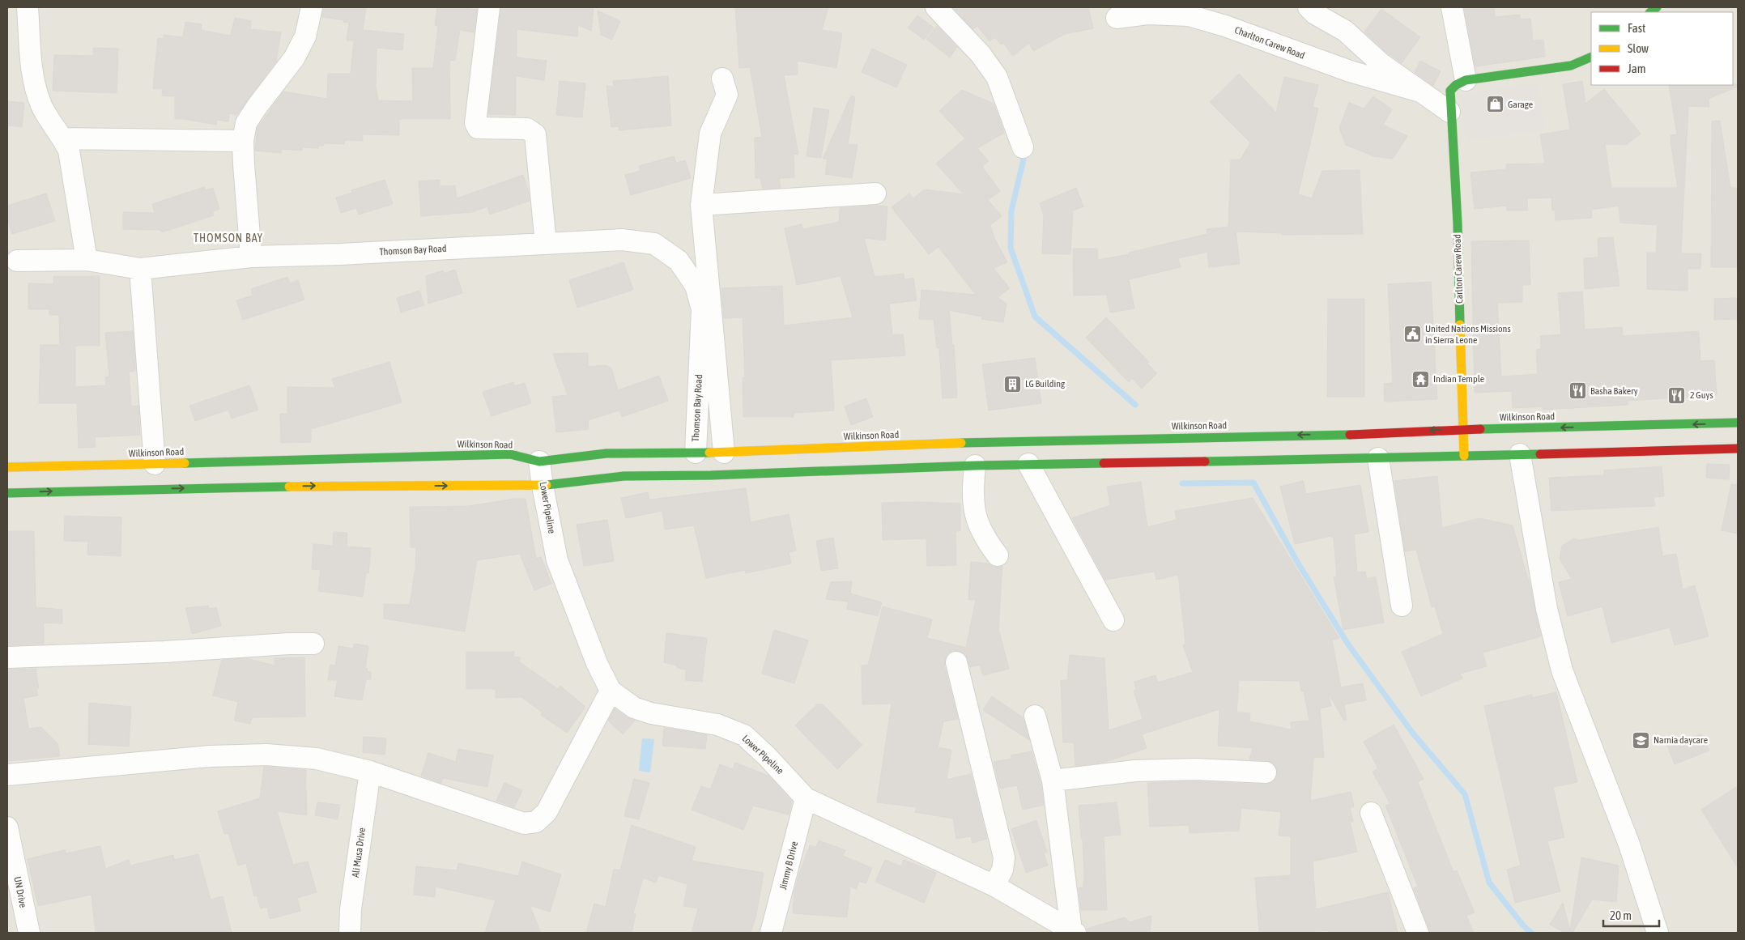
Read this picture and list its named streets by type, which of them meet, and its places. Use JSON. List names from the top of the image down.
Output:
{
  "streets": {
    "main road": ["Carlton Carew Road", "Wilkinson Road"],
    "street": [
      "Charlton Carew Road",
      "Thomson Bay Road",
      "Lower Pipeline",
      "Ali Musa Drive",
      "Jimmy B Drive",
      "UN Drive"
    ]
  },
  "crossings": [
    ["Thomson Bay Road", "Wilkinson Road"],
    ["Carlton Carew Road", "Wilkinson Road"],
    ["Wilkinson Road", "Lower Pipeline"],
    ["Lower Pipeline", "Jimmy B Drive"]
  ],
  "districts": ["THOMSON BAY"],
  "places": {
    "shop": ["Garage"],
    "public building": ["United Nations Missions in Sierra Leone"],
    "temple": ["Indian Temple"],
    "building": ["LG Building"],
    "restaurant": ["Basha Bakery", "2 Guys"],
    "school or university": ["Narnia daycare"]
  },
  "legend": ["Fast", "Slow", "Jam"],
  "scale_bar": "20 m"
}
